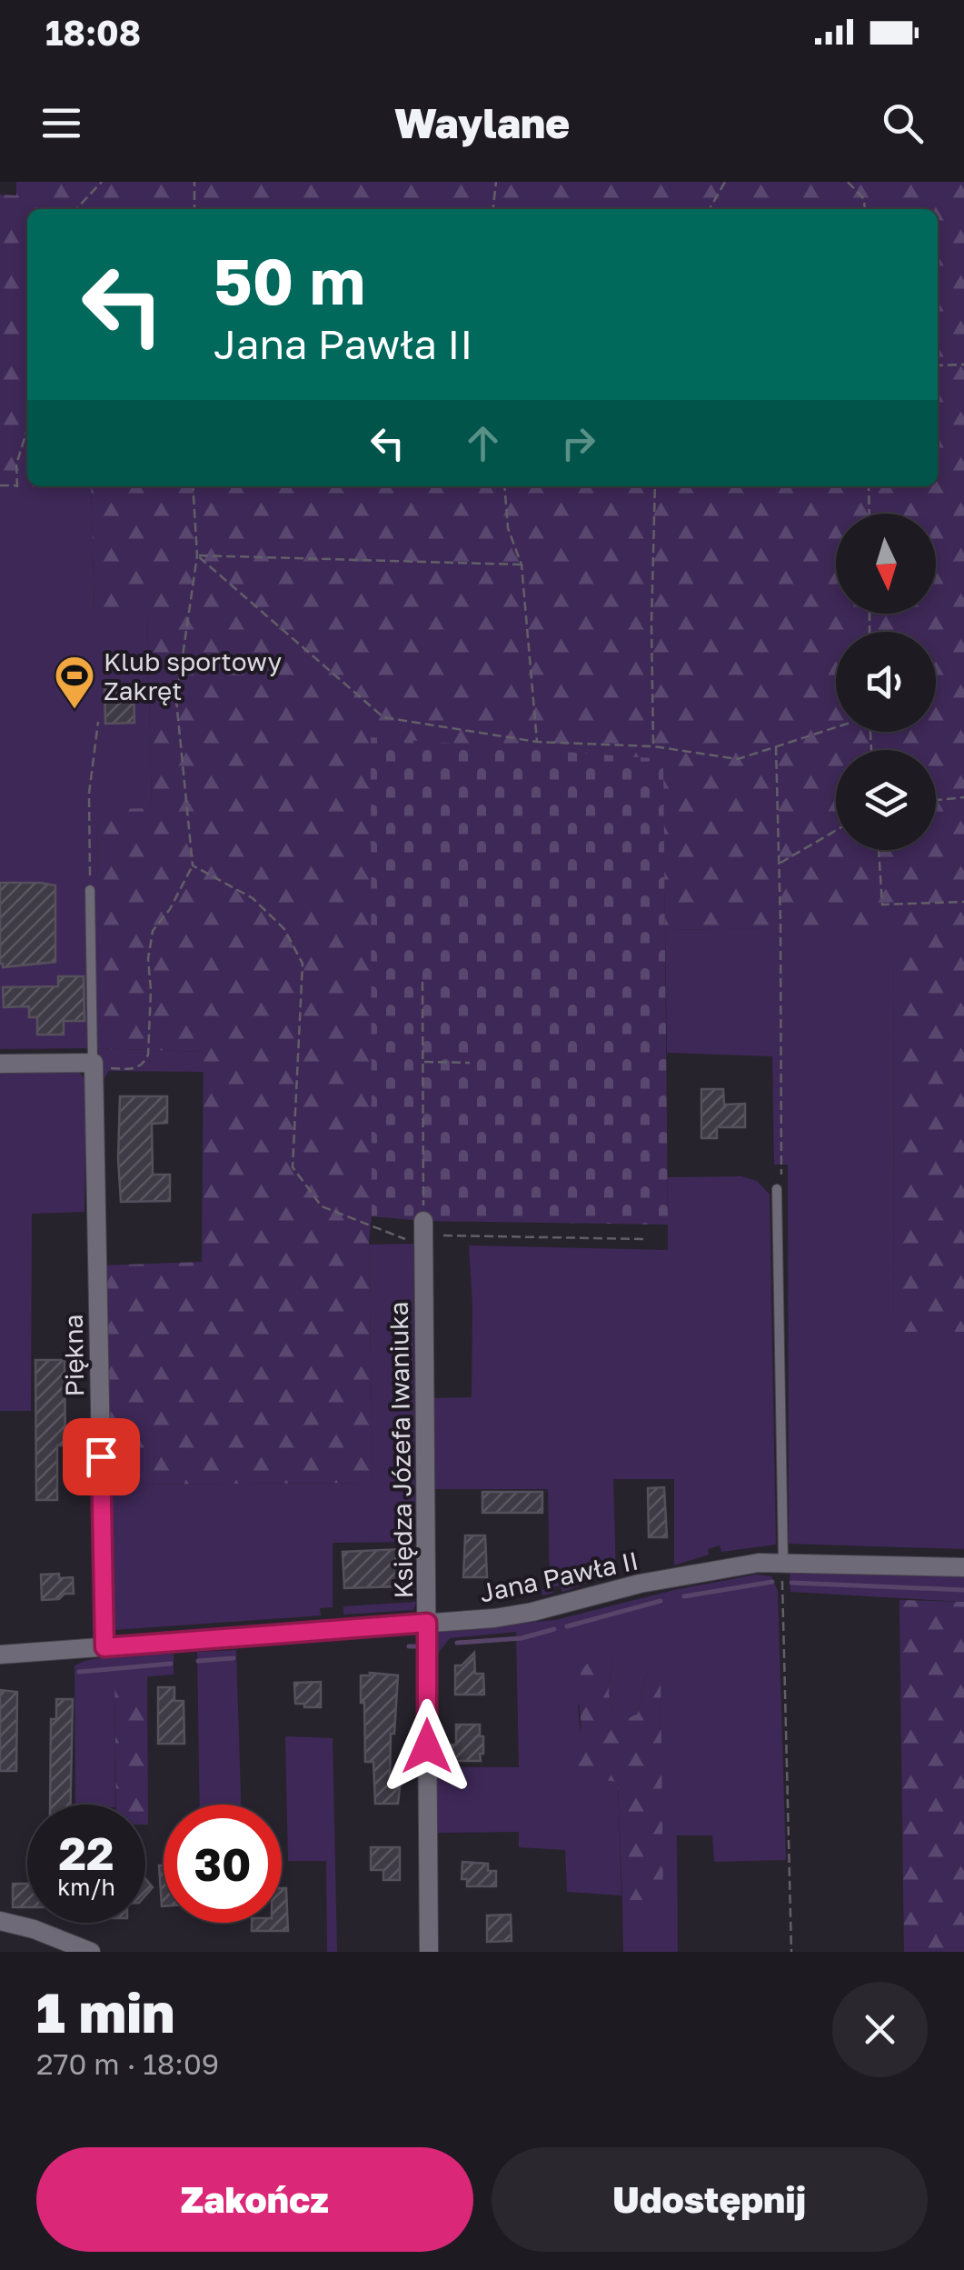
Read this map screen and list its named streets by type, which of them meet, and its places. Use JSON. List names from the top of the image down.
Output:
{
  "streets": {
    "street": ["Piękna", "Księdza Józefa Iwaniuka", "Jana Pawła II"]
  },
  "crossings": [
    ["Piękna", "Jana Pawła II"],
    ["Księdza Józefa Iwaniuka", "Jana Pawła II"]
  ],
  "places": {
    "sports": ["Klub sportowy Zakręt"]
  },
  "north": "bottom",
  "page": {
    "status": "18:08",
    "header": "Waylane",
    "turn": ["50 m", "Jana Pawła II"],
    "speed": "22 km/h",
    "limit": "30",
    "heading": ["1 min", "270 m · 18:09"],
    "buttons": ["Zakończ", "Udostępnij"]
  }
}
